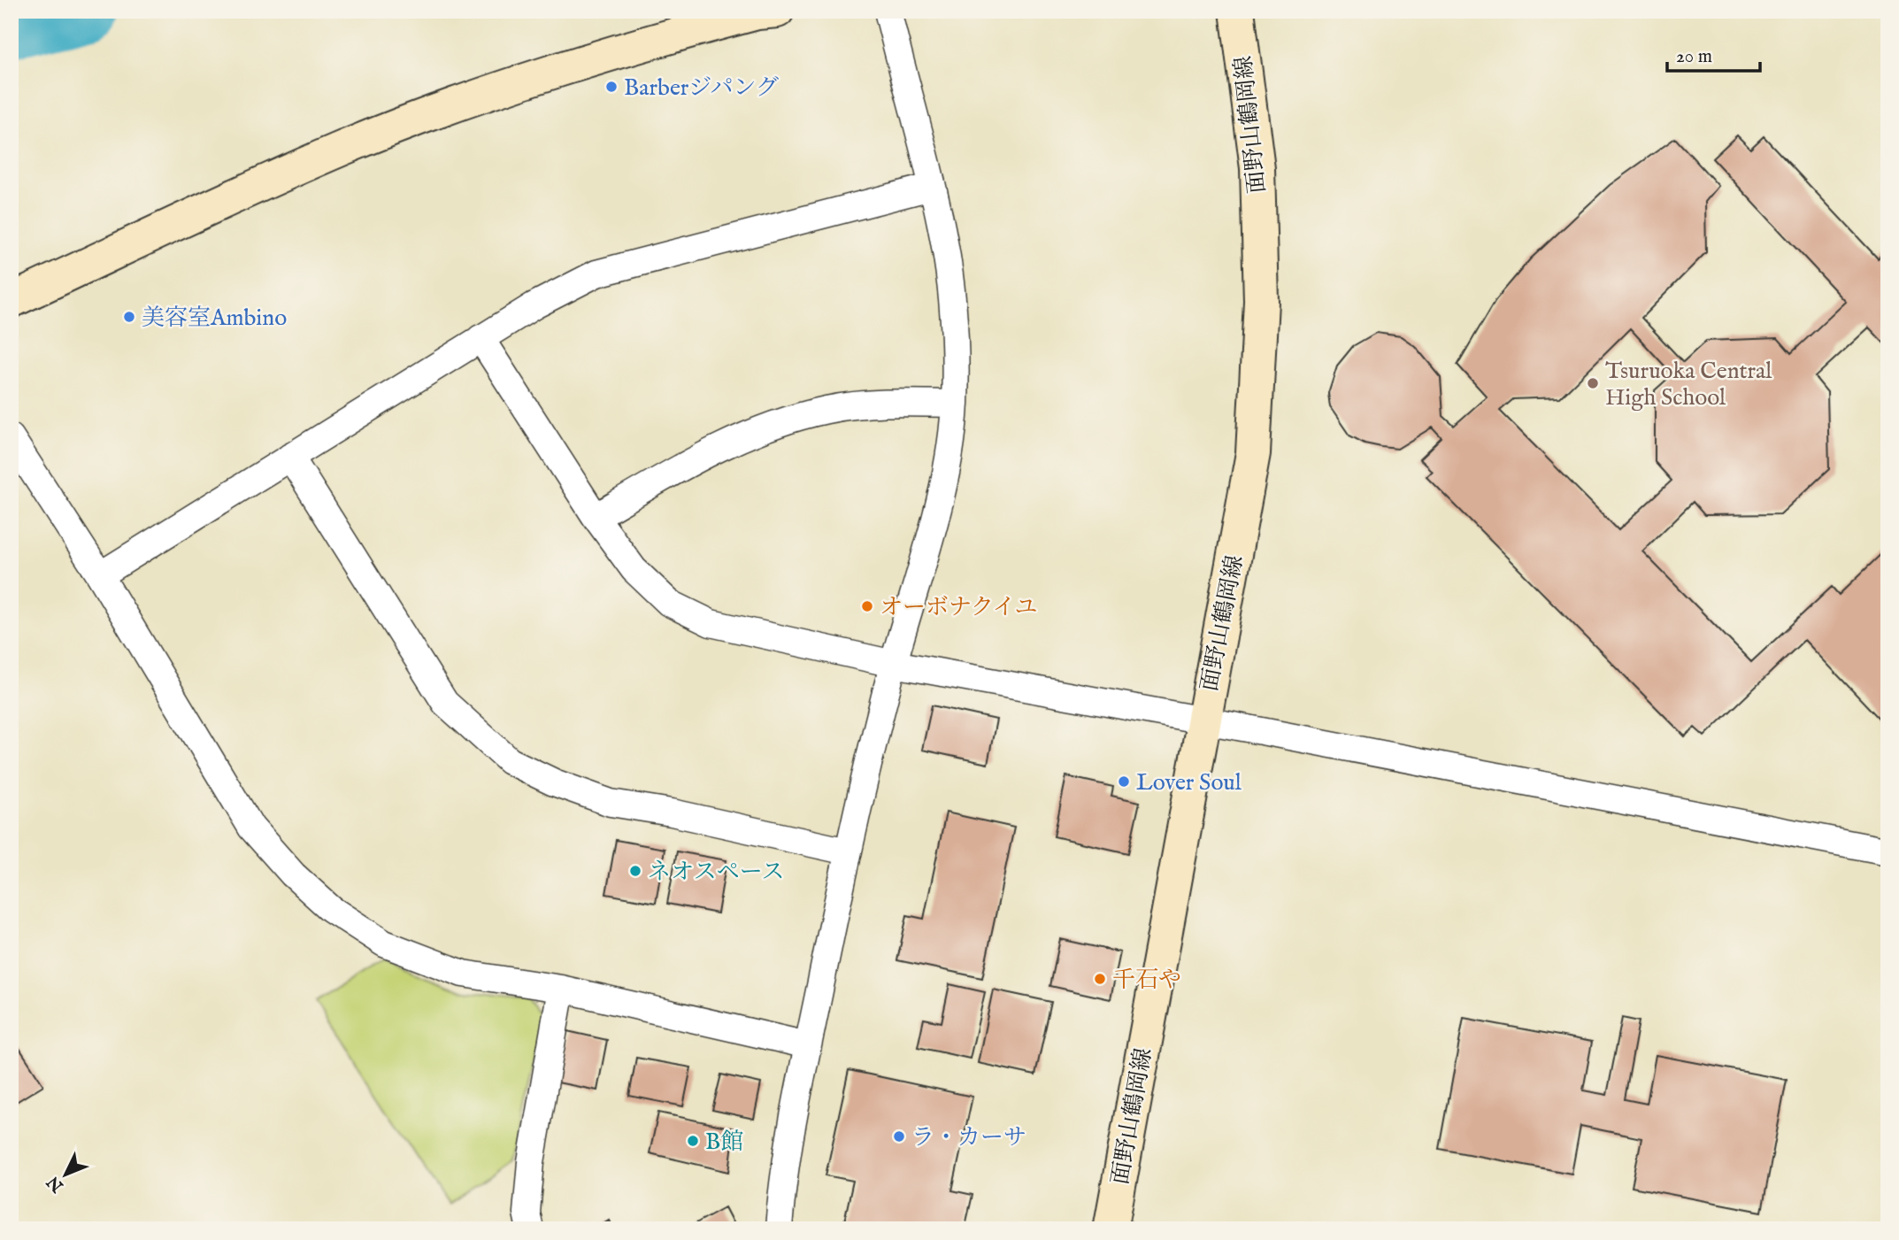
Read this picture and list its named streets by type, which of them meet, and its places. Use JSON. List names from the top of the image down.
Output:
{
  "streets": {
    "main road": ["面野山鶴岡線"]
  },
  "places": [
    "Barberジパング",
    "美容室Ambino",
    "Tsuruoka Central High School",
    "オーボナクイユ",
    "Lover Soul",
    "ネオスペース",
    "千石や",
    "ラ・カーサ",
    "B館"
  ],
  "scale_bar": "20 m",
  "north": "bottom left"
}
